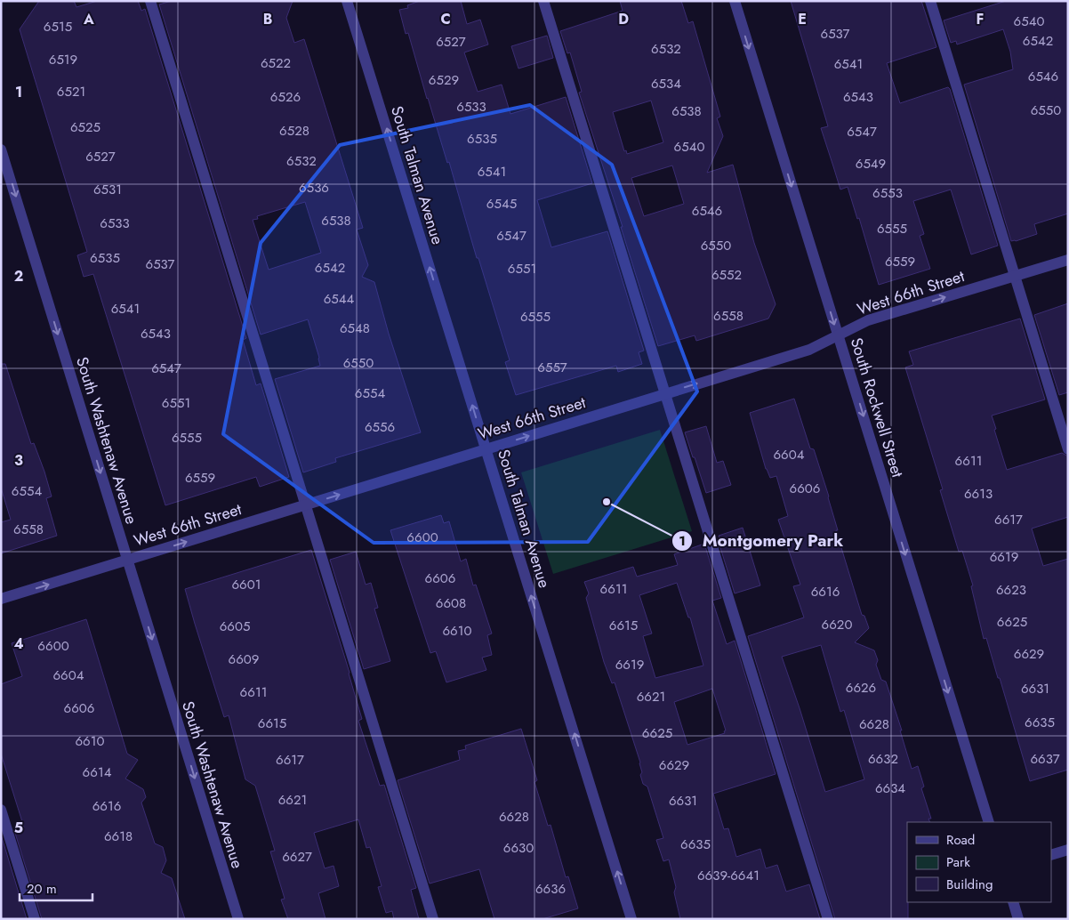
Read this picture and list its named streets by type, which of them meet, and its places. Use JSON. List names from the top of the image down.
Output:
{
  "streets": {
    "street": [
      "South Talman Avenue",
      "West 66th Street",
      "South Rockwell Street",
      "South Washtenaw Avenue"
    ]
  },
  "crossings": [
    ["South Talman Avenue", "West 66th Street"],
    ["West 66th Street", "South Rockwell Street"],
    ["West 66th Street", "South Washtenaw Avenue"]
  ],
  "one_way": [
    "South Talman Avenue",
    "West 66th Street",
    "South Rockwell Street",
    "South Washtenaw Avenue"
  ],
  "places": ["Montgomery Park"],
  "house_numbers": [
    "6540",
    "6515",
    "6537",
    "6542",
    "6527",
    "6532",
    "6519",
    "6522",
    "6541",
    "6546",
    "6529",
    "6534",
    "6521",
    "6526",
    "6543",
    "6533",
    "6550",
    "6538",
    "6525",
    "6528",
    "6547",
    "6535",
    "6540",
    "6527",
    "6532",
    "6549",
    "6541",
    "6536",
    "6531",
    "6553",
    "6545",
    "6546",
    "6538",
    "6533",
    "6555",
    "6547",
    "6550",
    "6535",
    "6559",
    "6537",
    "6542",
    "6551",
    "6552",
    "6544",
    "6541",
    "6558",
    "6555",
    "6548",
    "6543",
    "6550",
    "6557",
    "6547",
    "6554",
    "6551",
    "6556",
    "6555",
    "6604",
    "6611",
    "6559",
    "6606",
    "6554",
    "6613",
    "6617",
    "6558",
    "6600",
    "6619",
    "6606",
    "6601",
    "6611",
    "6623",
    "6616",
    "6608",
    "6625",
    "6620",
    "6615",
    "6605",
    "6610",
    "6600",
    "6629",
    "6609",
    "6619",
    "6604",
    "6626",
    "6631",
    "6611",
    "6621",
    "6606",
    "6635",
    "6615",
    "6628",
    "6625",
    "6610",
    "6632",
    "6637",
    "6617",
    "6629",
    "6614",
    "6634",
    "6621",
    "6631",
    "6616",
    "6628",
    "6618",
    "6635",
    "6630",
    "6627",
    "6639-6641",
    "6636"
  ],
  "legend": ["Road", "Park", "Building"],
  "scale_bar": "20 m",
  "grid": {
    "columns": [
      "A",
      "B",
      "C",
      "D",
      "E",
      "F"
    ],
    "rows": [
      "1",
      "2",
      "3",
      "4",
      "5"
    ]
  }
}
